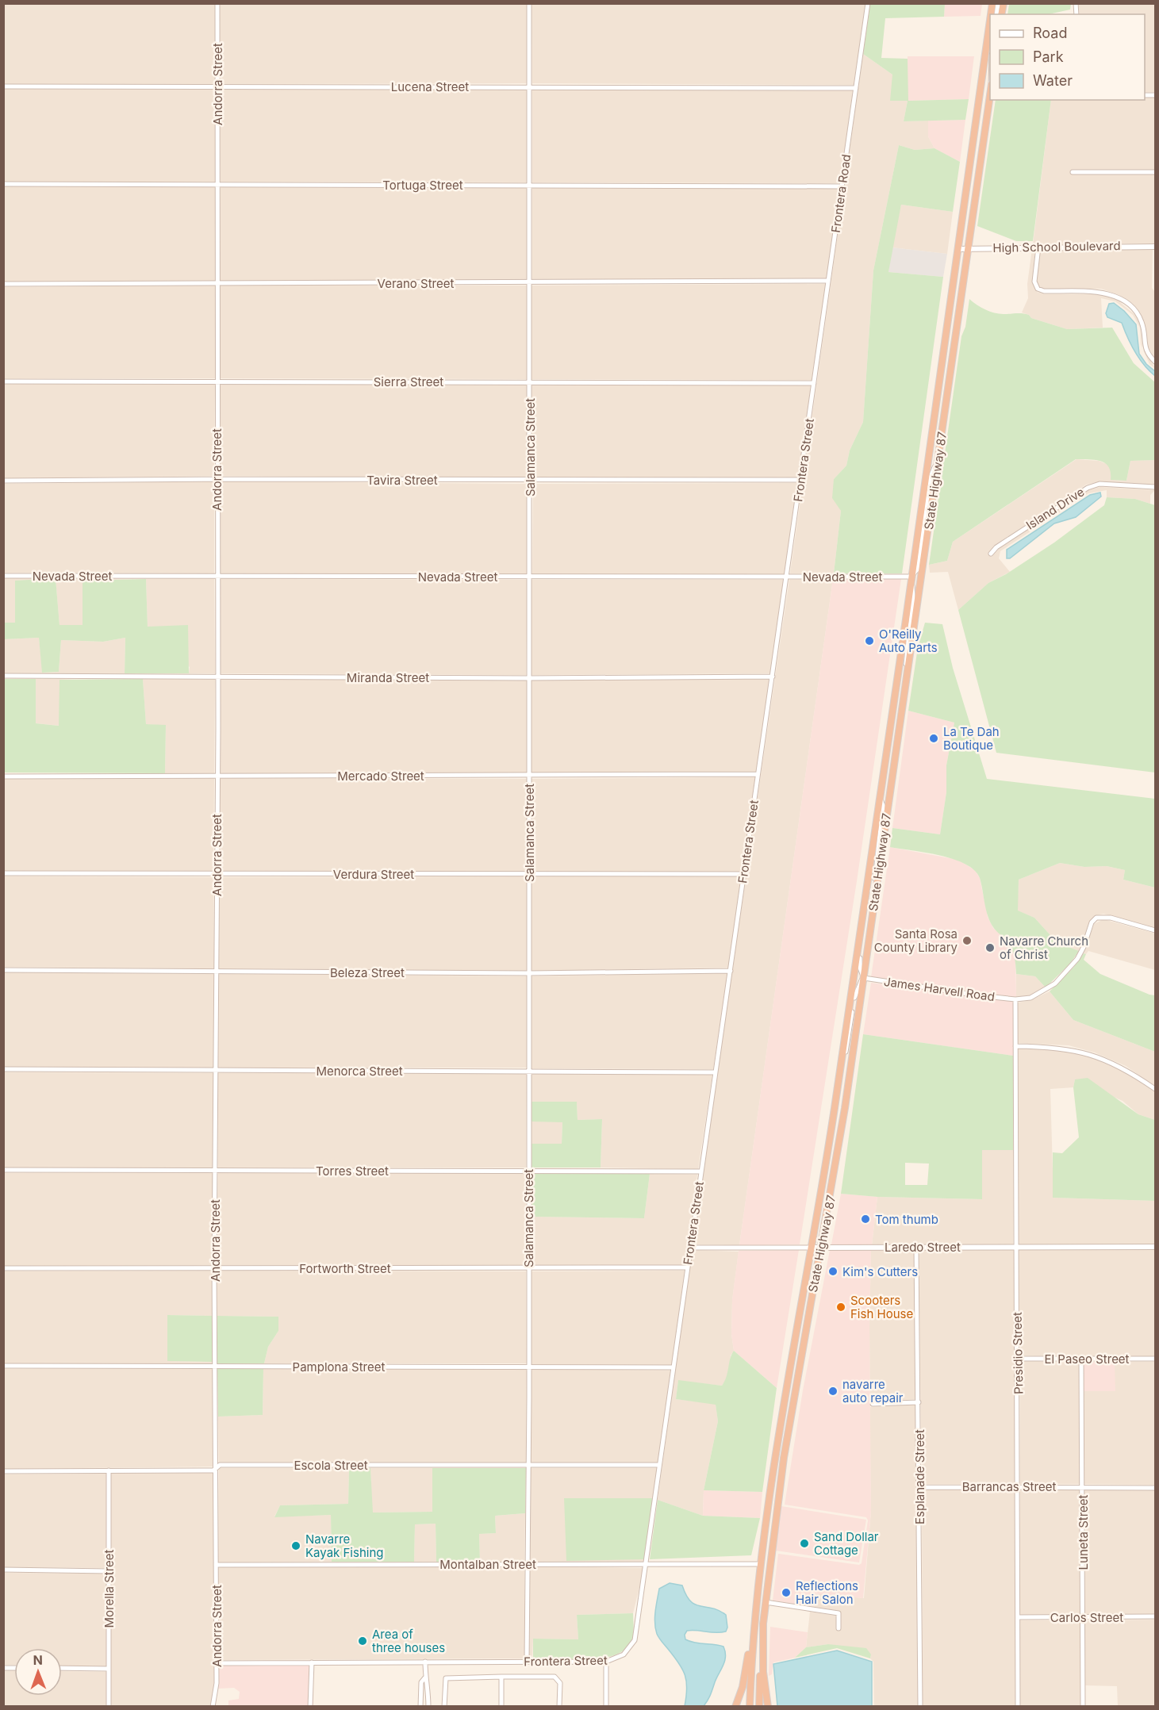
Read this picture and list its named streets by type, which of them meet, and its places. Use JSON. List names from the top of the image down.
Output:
{
  "streets": {
    "highway": ["State Highway 87"],
    "street": [
      "Andorra Street",
      "Lucena Street",
      "Tortuga Street",
      "Frontera Road",
      "High School Boulevard",
      "Verano Street",
      "Sierra Street",
      "Salamanca Street",
      "Frontera Street",
      "Tavira Street",
      "Island Drive",
      "Nevada Street",
      "Miranda Street",
      "Mercado Street",
      "Verdura Street",
      "Beleza Street",
      "James Harvell Road",
      "Menorca Street",
      "Torres Street",
      "Laredo Street",
      "Fortworth Street",
      "Presidio Street",
      "El Paseo Street",
      "Pamplona Street",
      "Escola Street",
      "Esplanade Street",
      "Barrancas Street",
      "Luneta Street",
      "Montalban Street",
      "Morella Street",
      "Carlos Street"
    ]
  },
  "crossings": [
    ["Andorra Street", "Lucena Street"],
    ["Andorra Street", "Tortuga Street"],
    ["Andorra Street", "Verano Street"],
    ["Andorra Street", "Sierra Street"],
    ["Andorra Street", "Frontera Street"],
    ["Andorra Street", "Tavira Street"],
    ["Andorra Street", "Nevada Street"],
    ["Andorra Street", "Miranda Street"],
    ["Andorra Street", "Mercado Street"],
    ["Andorra Street", "Verdura Street"],
    ["Andorra Street", "Beleza Street"],
    ["Andorra Street", "Menorca Street"],
    ["Andorra Street", "Torres Street"],
    ["Andorra Street", "Fortworth Street"],
    ["Andorra Street", "Pamplona Street"],
    ["Andorra Street", "Escola Street"],
    ["Andorra Street", "Montalban Street"],
    ["Lucena Street", "Frontera Road"],
    ["Lucena Street", "Salamanca Street"],
    ["Tortuga Street", "Frontera Road"],
    ["Tortuga Street", "Salamanca Street"],
    ["Frontera Road", "Verano Street"],
    ["Frontera Road", "Sierra Street"],
    ["Frontera Road", "Frontera Street"],
    ["High School Boulevard", "State Highway 87"],
    ["Verano Street", "Salamanca Street"],
    ["Sierra Street", "Salamanca Street"],
    ["Sierra Street", "Frontera Street"],
    ["Salamanca Street", "Frontera Street"],
    ["Salamanca Street", "Tavira Street"],
    ["Salamanca Street", "Nevada Street"],
    ["Salamanca Street", "Miranda Street"],
    ["Salamanca Street", "Mercado Street"],
    ["Salamanca Street", "Verdura Street"],
    ["Salamanca Street", "Beleza Street"],
    ["Salamanca Street", "Menorca Street"],
    ["Salamanca Street", "Torres Street"],
    ["Salamanca Street", "Fortworth Street"],
    ["Salamanca Street", "Pamplona Street"],
    ["Salamanca Street", "Escola Street"],
    ["Salamanca Street", "Montalban Street"],
    ["Frontera Street", "Tavira Street"],
    ["Frontera Street", "Nevada Street"],
    ["Frontera Street", "Miranda Street"],
    ["Frontera Street", "Mercado Street"],
    ["Frontera Street", "Verdura Street"],
    ["Frontera Street", "Beleza Street"],
    ["Frontera Street", "Menorca Street"],
    ["Frontera Street", "Torres Street"],
    ["Frontera Street", "Laredo Street"],
    ["Frontera Street", "Fortworth Street"],
    ["Frontera Street", "Pamplona Street"],
    ["Frontera Street", "Escola Street"],
    ["Frontera Street", "Montalban Street"],
    ["State Highway 87", "James Harvell Road"],
    ["State Highway 87", "Laredo Street"],
    ["James Harvell Road", "Presidio Street"],
    ["Laredo Street", "Presidio Street"],
    ["Laredo Street", "Esplanade Street"],
    ["Presidio Street", "El Paseo Street"],
    ["Presidio Street", "Barrancas Street"],
    ["Presidio Street", "Carlos Street"],
    ["El Paseo Street", "Luneta Street"],
    ["Escola Street", "Morella Street"],
    ["Esplanade Street", "Barrancas Street"],
    ["Barrancas Street", "Luneta Street"],
    ["Luneta Street", "Carlos Street"]
  ],
  "places": [
    "O'Reilly Auto Parts",
    "La Te Dah Boutique",
    "Santa Rosa County Library",
    "Navarre Church of Christ",
    "Tom thumb",
    "Kim's Cutters",
    "Scooters Fish House",
    "navarre auto repair",
    "Sand Dollar Cottage",
    "Navarre Kayak Fishing",
    "Reflections Hair Salon",
    "Area of three houses"
  ],
  "legend": ["Road", "Park", "Water"],
  "north": "top"
}
